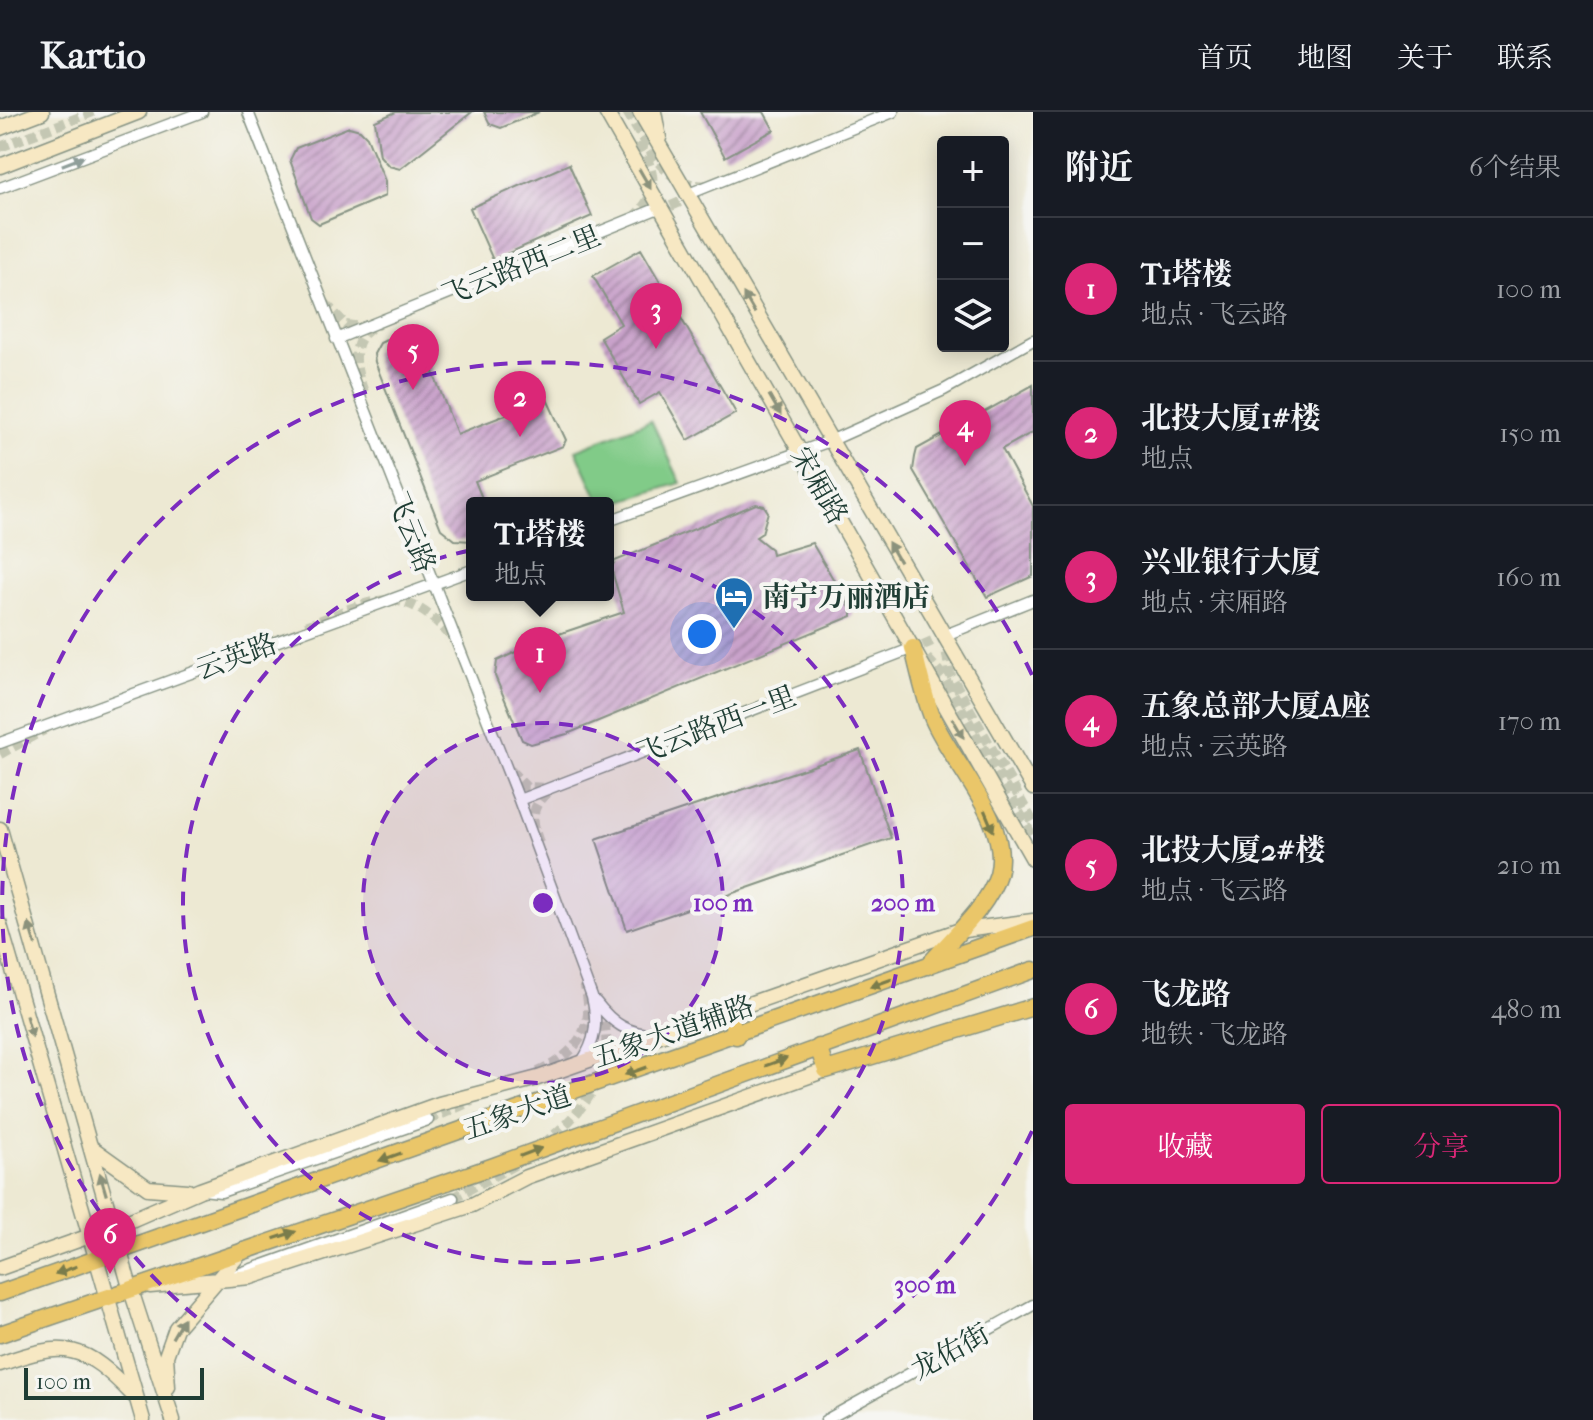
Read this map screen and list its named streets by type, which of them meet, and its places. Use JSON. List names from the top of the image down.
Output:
{
  "streets": {
    "main road": ["五象大道"],
    "street": [
      "飞云路西二里",
      "宋厢路",
      "飞云路",
      "云英路",
      "飞云路西一里",
      "五象大道辅路",
      "龙佑街"
    ]
  },
  "crossings": [
    ["飞云路西二里", "宋厢路"],
    ["飞云路西二里", "飞云路"],
    ["宋厢路", "飞云路西一里"],
    ["飞云路", "云英路"],
    ["飞云路", "飞云路西一里"],
    ["飞云路", "五象大道辅路"]
  ],
  "places": {
    "hotel": ["南宁万丽酒店"]
  },
  "scale_bar": "100 m",
  "page": {
    "header": "Kartio",
    "nav": [
      "首页",
      "地图",
      "关于",
      "联系"
    ],
    "heading": ["附近", "6个结果"],
    "map_buttons": ["+", "−"],
    "list": [
      {
        "mark": "1",
        "name": "T1塔楼",
        "note": "地点 · 飞云路",
        "value": "100 m"
      },
      {
        "mark": "2",
        "name": "北投大厦1#楼",
        "note": "地点",
        "value": "150 m"
      },
      {
        "mark": "3",
        "name": "兴业银行大厦",
        "note": "地点 · 宋厢路",
        "value": "160 m"
      },
      {
        "mark": "4",
        "name": "五象总部大厦A座",
        "note": "地点 · 云英路",
        "value": "170 m"
      },
      {
        "mark": "5",
        "name": "北投大厦2#楼",
        "note": "地点 · 飞云路",
        "value": "210 m"
      },
      {
        "mark": "6",
        "name": "飞龙路",
        "note": "地铁 · 飞龙路",
        "value": "480 m"
      }
    ],
    "pins": [
      "3",
      "5",
      "2",
      "4",
      "1",
      "6"
    ],
    "popup": ["T1塔楼", "地点"],
    "buttons": ["收藏", "分享"],
    "scale": "100 m"
  },
  "rings": ["100 m", "200 m", "300 m"]
}
